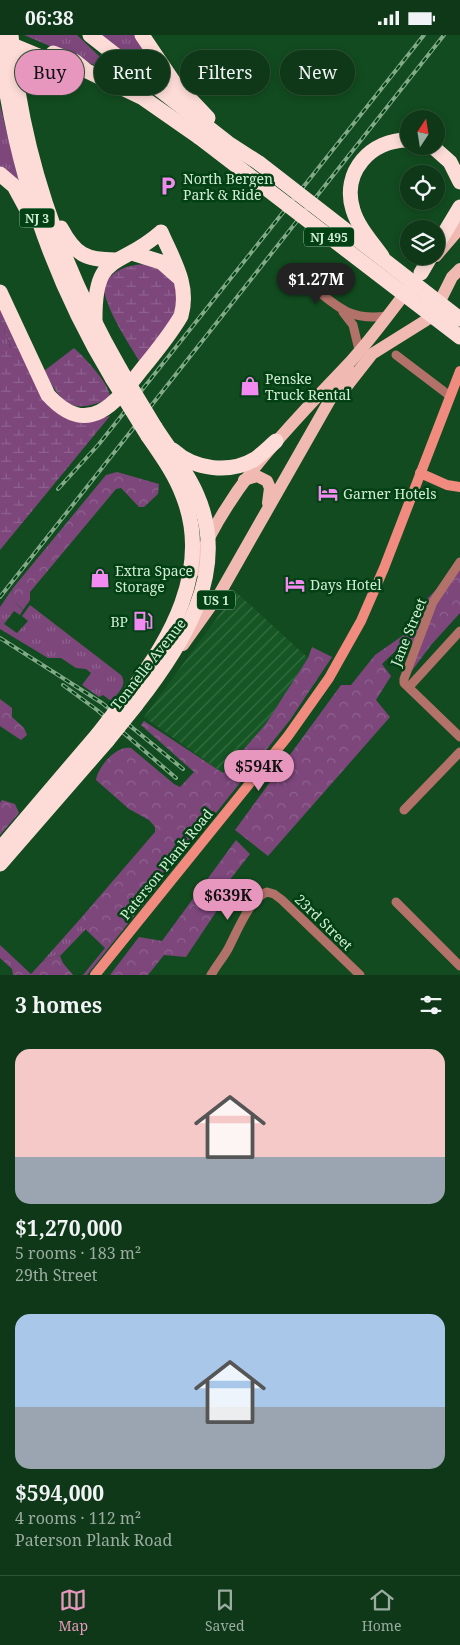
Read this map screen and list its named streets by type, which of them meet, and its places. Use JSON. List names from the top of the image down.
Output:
{
  "streets": {
    "highway": [
      "NJ 3",
      "NJ 495",
      "US 1",
      "Tonnelle Avenue"
    ],
    "main road": ["Paterson Plank Road"],
    "street": ["Jane Street", "23rd Street"]
  },
  "crossings": [
    ["NJ 3", "Tonnelle Avenue"]
  ],
  "places": {
    "parking": ["North Bergen Park & Ride"],
    "shop": ["Penske Truck Rental", "Extra Space Storage"],
    "hotel": ["Garner Hotels", "Days Hotel"],
    "fuel station": ["BP"]
  },
  "north": "top",
  "page": {
    "status": "06:38",
    "chip": [
      "Buy",
      "Rent",
      "Filters",
      "New"
    ],
    "price": ["$1.27M", "$594K", "$639K"],
    "heading": "3 homes",
    "list": [
      {
        "name": "$1,270,000",
        "note": "5 rooms · 183 m² · 29th Street"
      },
      {
        "name": "$594,000",
        "note": "4 rooms · 112 m² · Paterson Plank Road"
      }
    ],
    "tabs": ["Map", "Saved", "Home"]
  }
}
